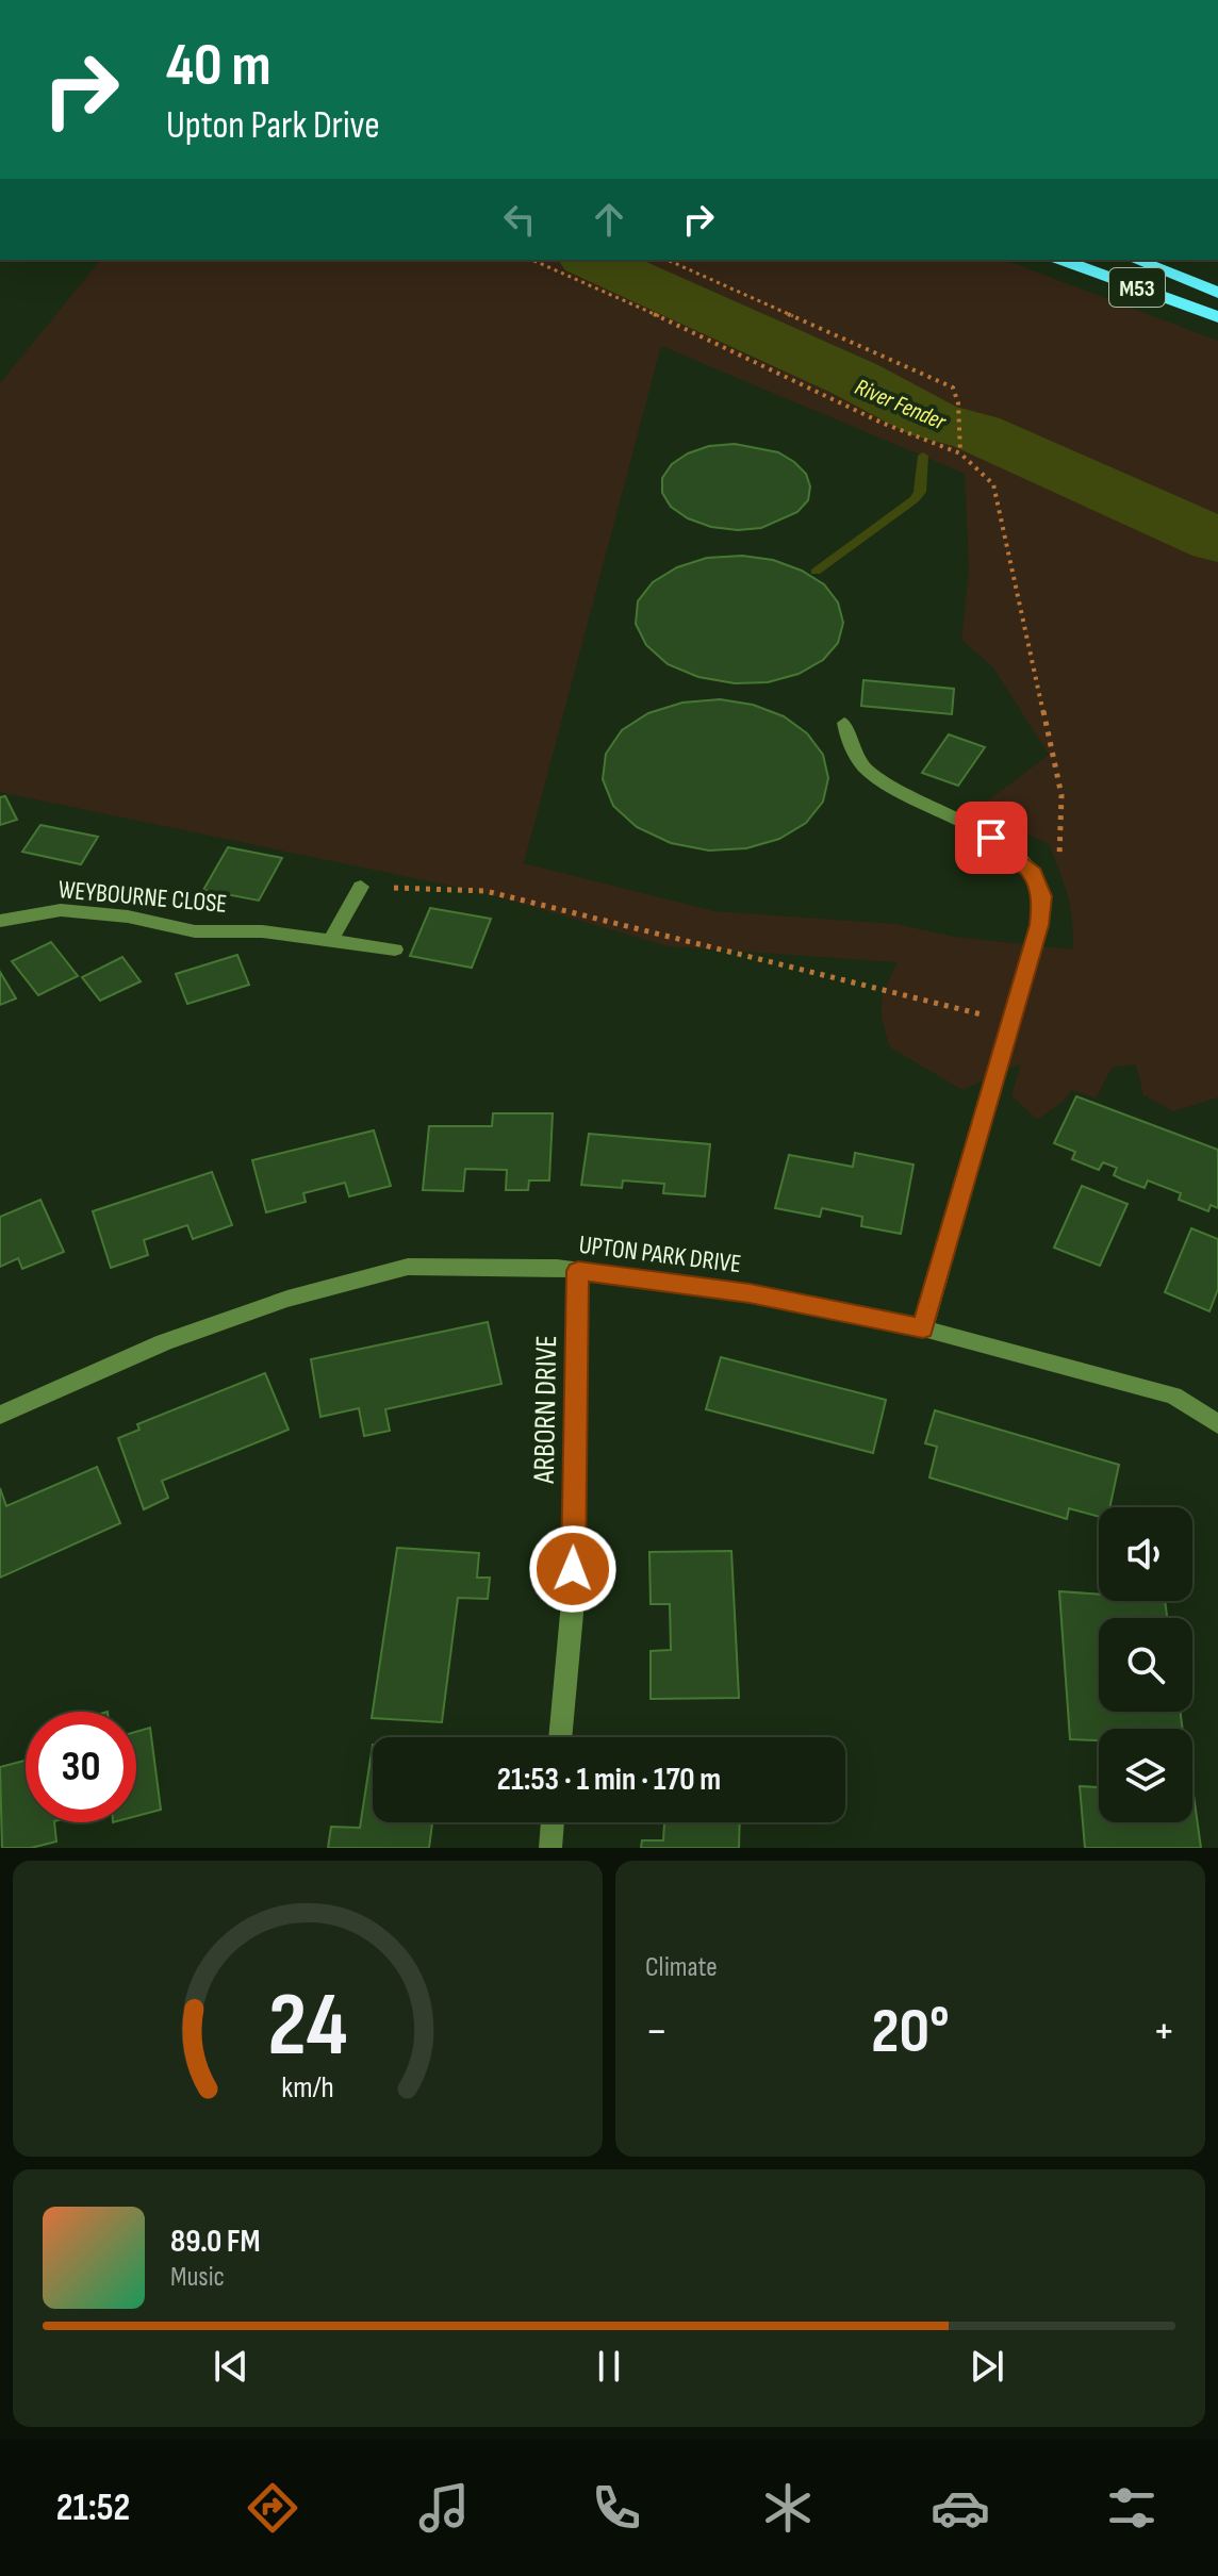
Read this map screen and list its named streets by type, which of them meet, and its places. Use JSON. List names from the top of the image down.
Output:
{
  "streets": {
    "highway": ["M53"],
    "street": ["WEYBOURNE CLOSE", "UPTON PARK DRIVE", "ARBORN DRIVE"]
  },
  "crossings": [
    ["UPTON PARK DRIVE", "ARBORN DRIVE"]
  ],
  "water": ["River Fender"],
  "page": {
    "turn": ["40 m", "Upton Park Drive"],
    "limit": "30",
    "trip": "21:53 · 1 min · 170 m",
    "tile": "Climate",
    "heat": ["−", "20°", "+"],
    "song": ["89.0 FM", "Music"],
    "tabs": "21:52",
    "gauge": ["24", "km/h"]
  }
}
